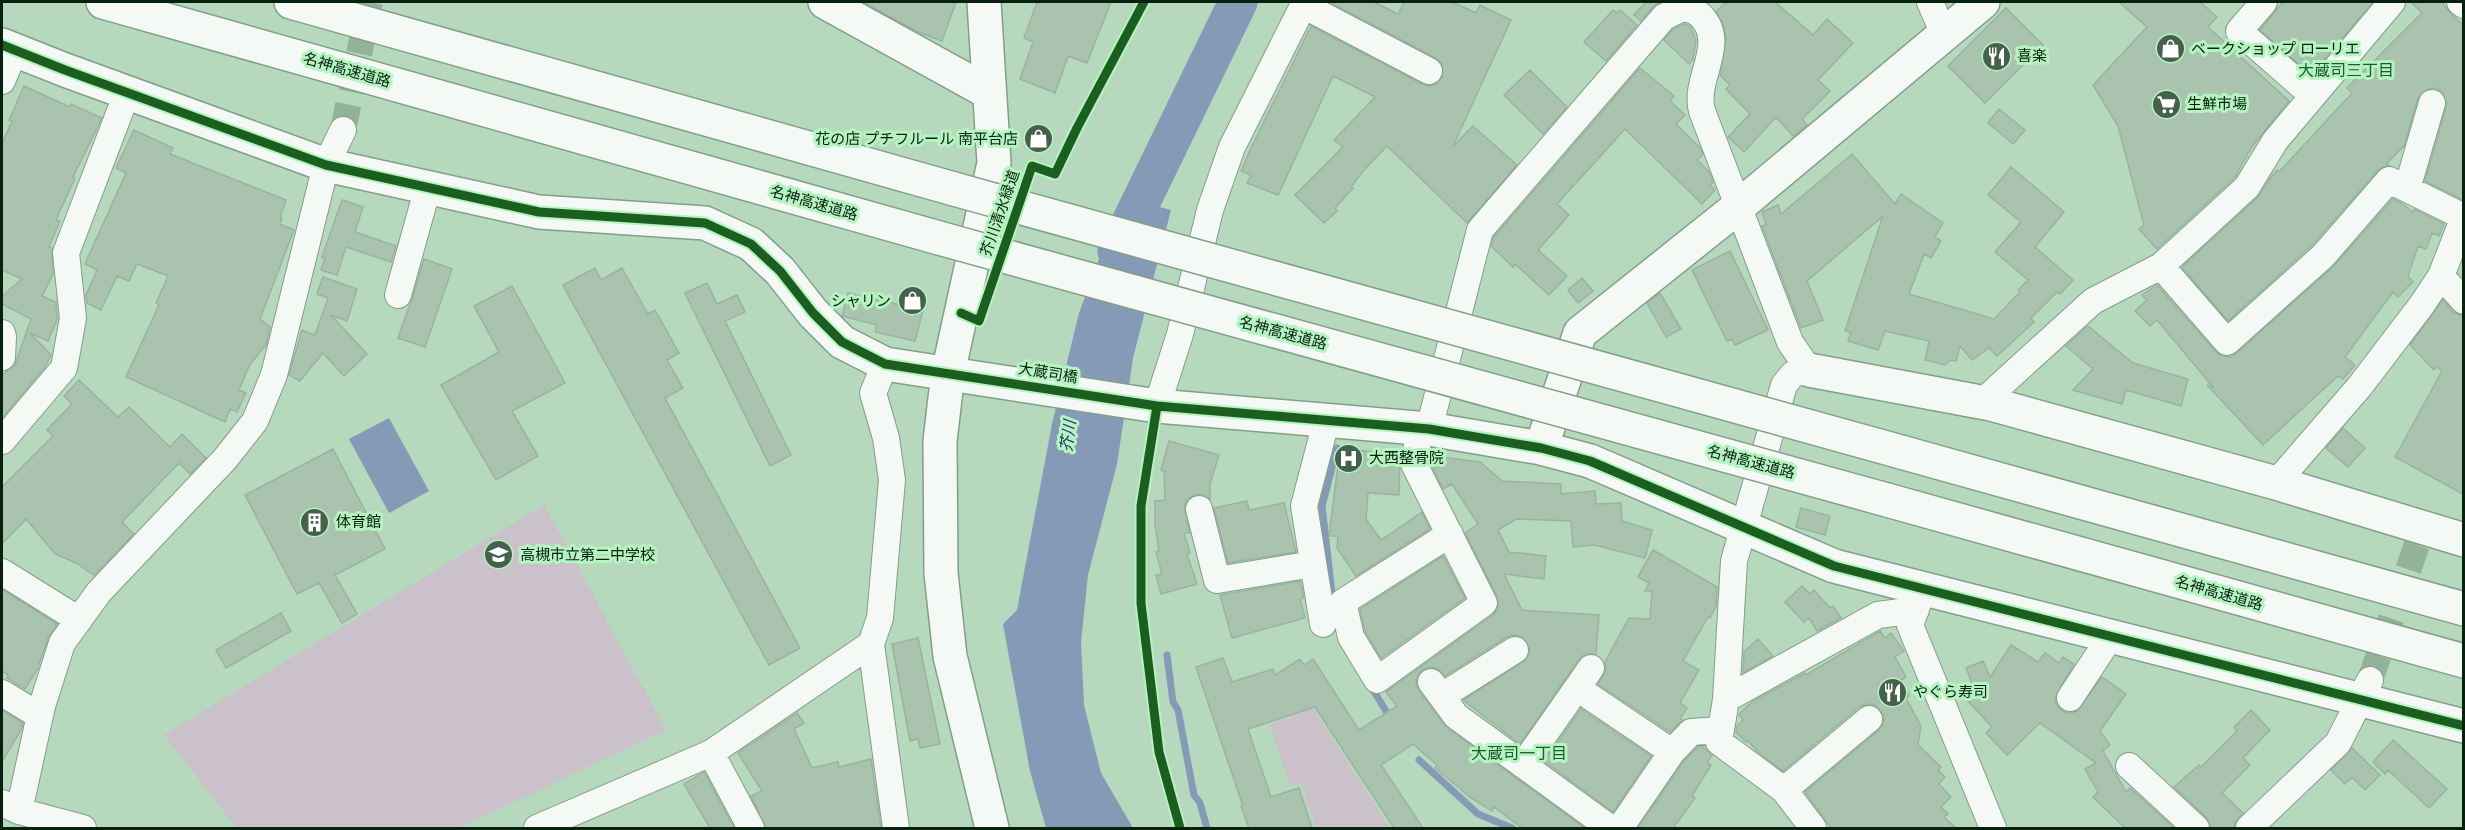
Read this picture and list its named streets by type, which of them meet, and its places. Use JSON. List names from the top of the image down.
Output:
{
  "streets": {
    "main road": ["名神高速道路", "大蔵司橋"],
    "cycle path": ["芥川清水緑道"]
  },
  "districts": ["大蔵司三丁目", "大蔵司一丁目"],
  "water": ["芥川"],
  "places": {
    "shop": ["ベークショップ ローリエ", "花の店 プチフルール 南平台店", "シャリン"],
    "restaurant": ["喜楽", "やぐら寿司"],
    "supermarket": ["生鮮市場"],
    "hospital": ["大西整骨院"],
    "building": ["体育館"],
    "school or university": ["高槻市立第二中学校"]
  }
}
